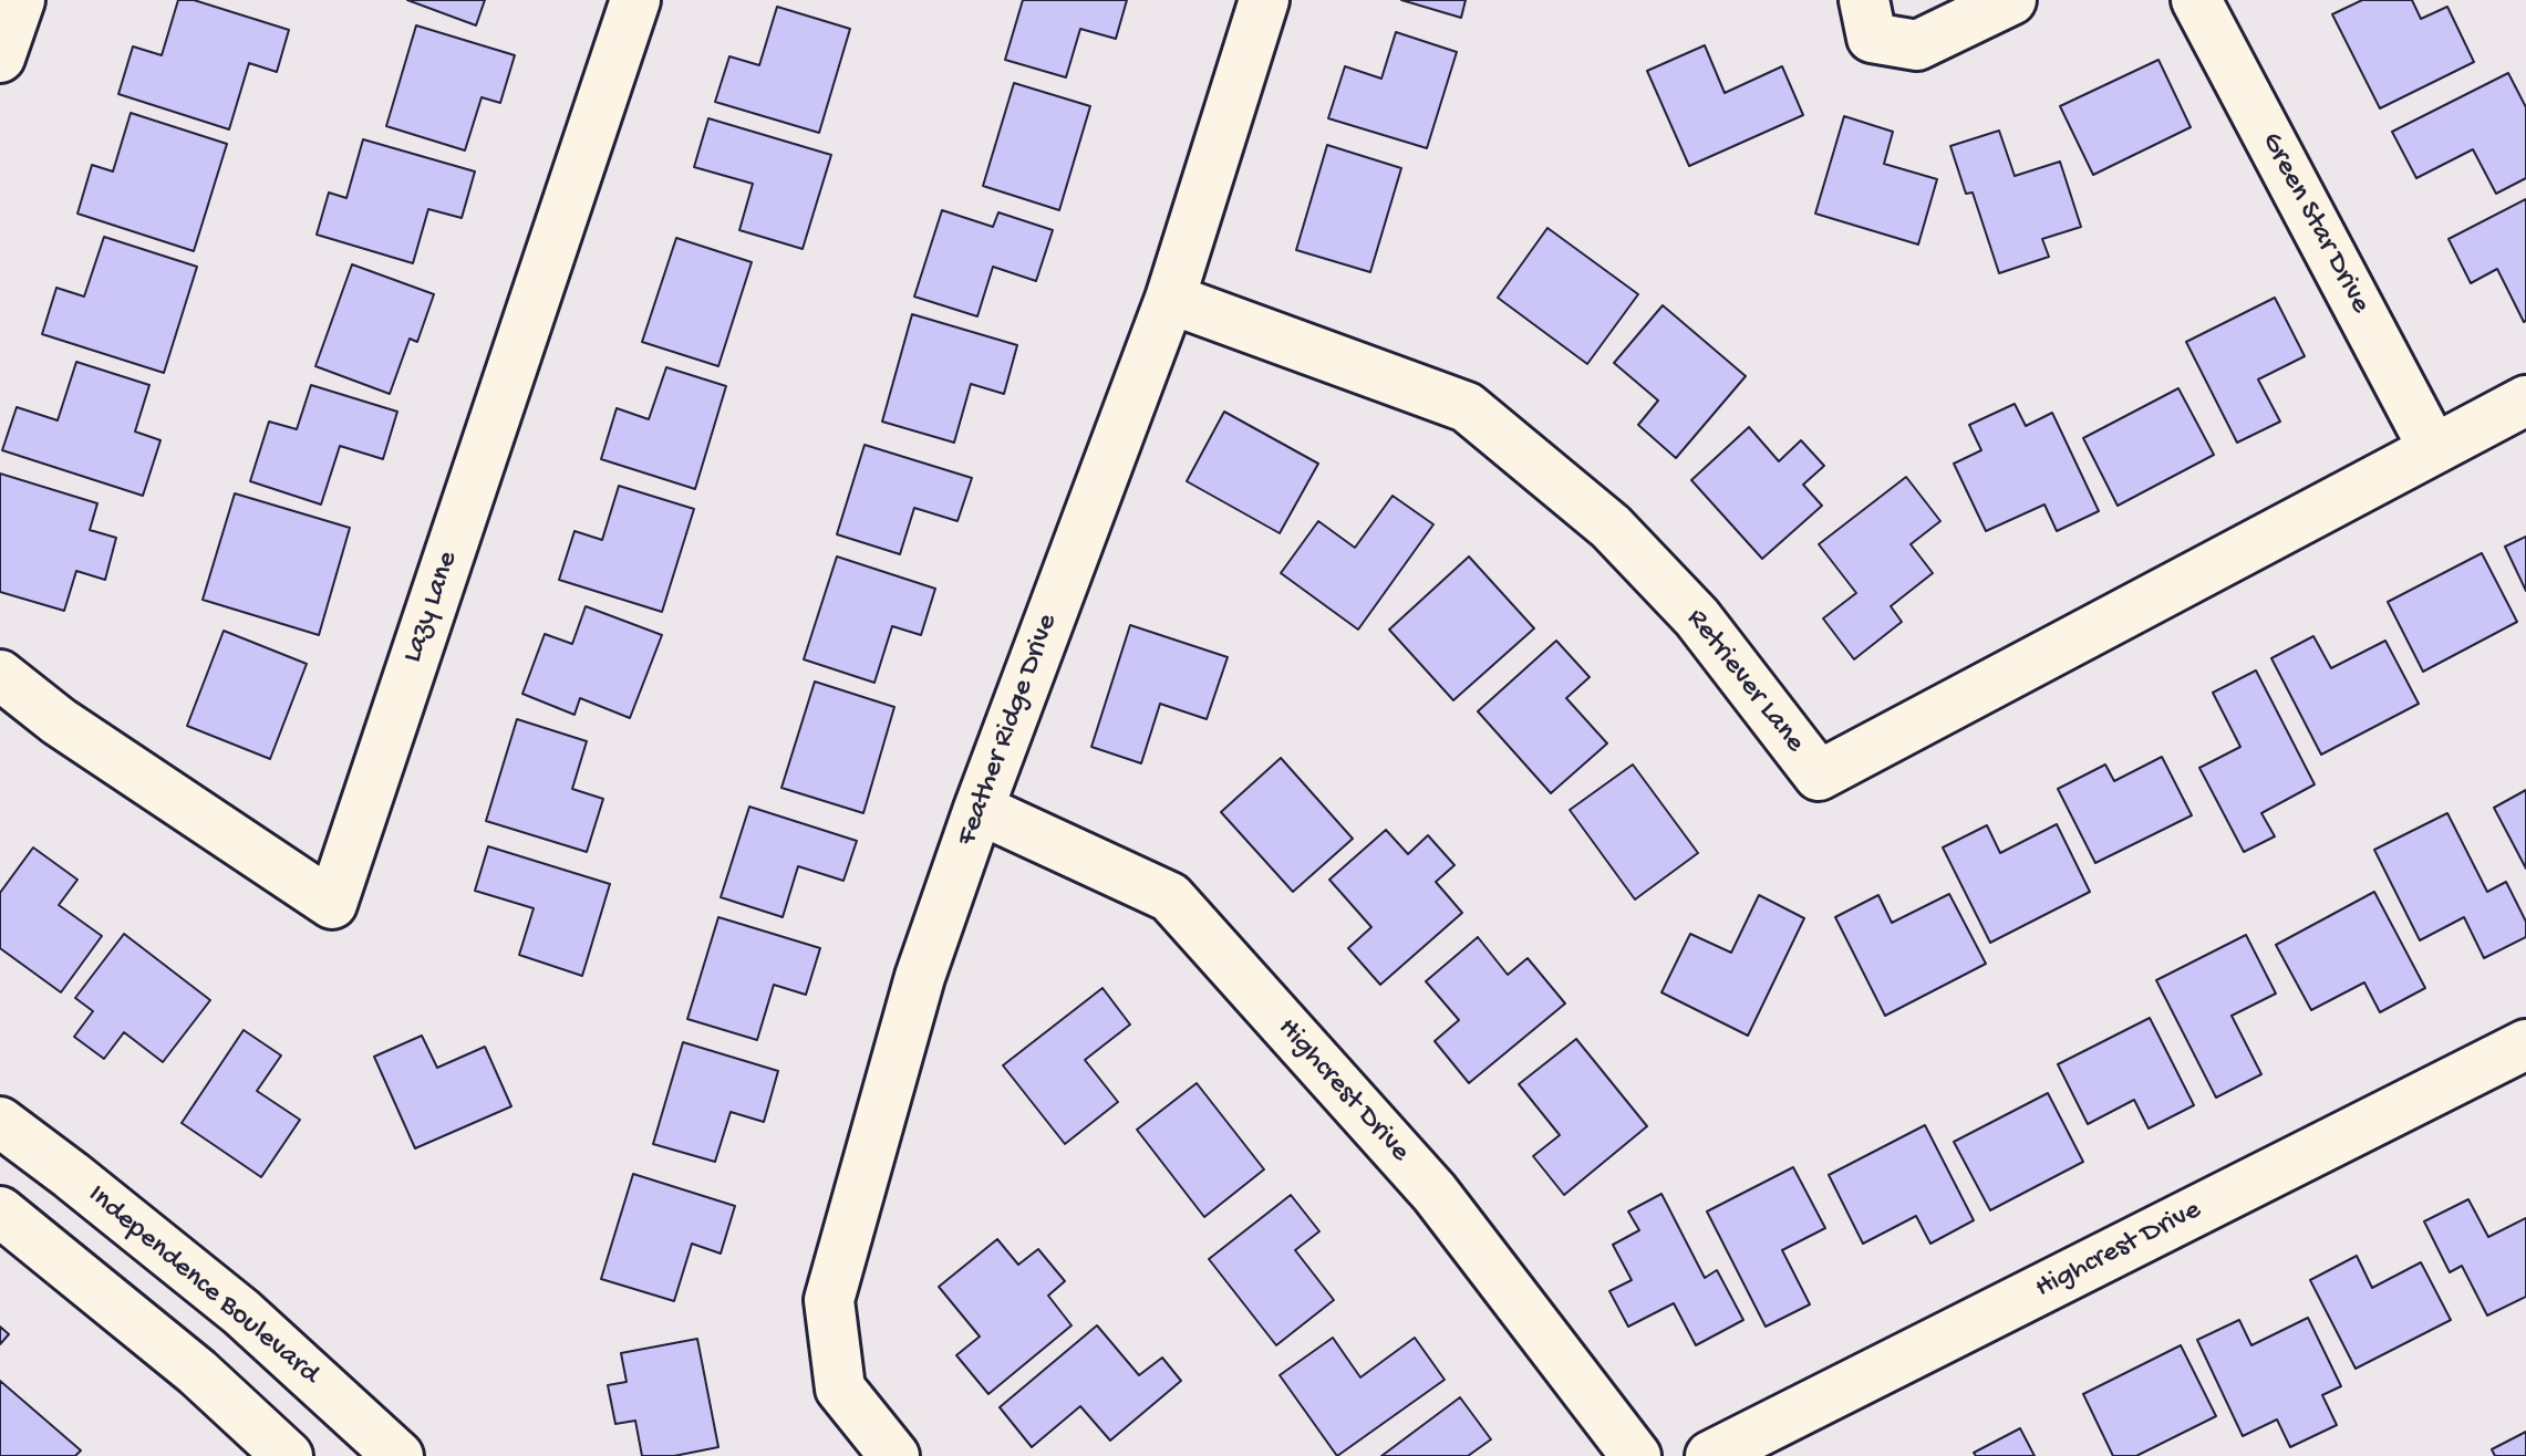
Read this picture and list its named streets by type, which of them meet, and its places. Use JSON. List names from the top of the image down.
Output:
{
  "streets": {
    "street": [
      "Green Star Drive",
      "Lazy Lane",
      "Retriever Lane",
      "Feather Ridge Drive",
      "Highcrest Drive",
      "Independence Boulevard"
    ]
  },
  "crossings": [
    ["Green Star Drive", "Retriever Lane"],
    ["Retriever Lane", "Feather Ridge Drive"],
    ["Feather Ridge Drive", "Highcrest Drive"]
  ]
}
